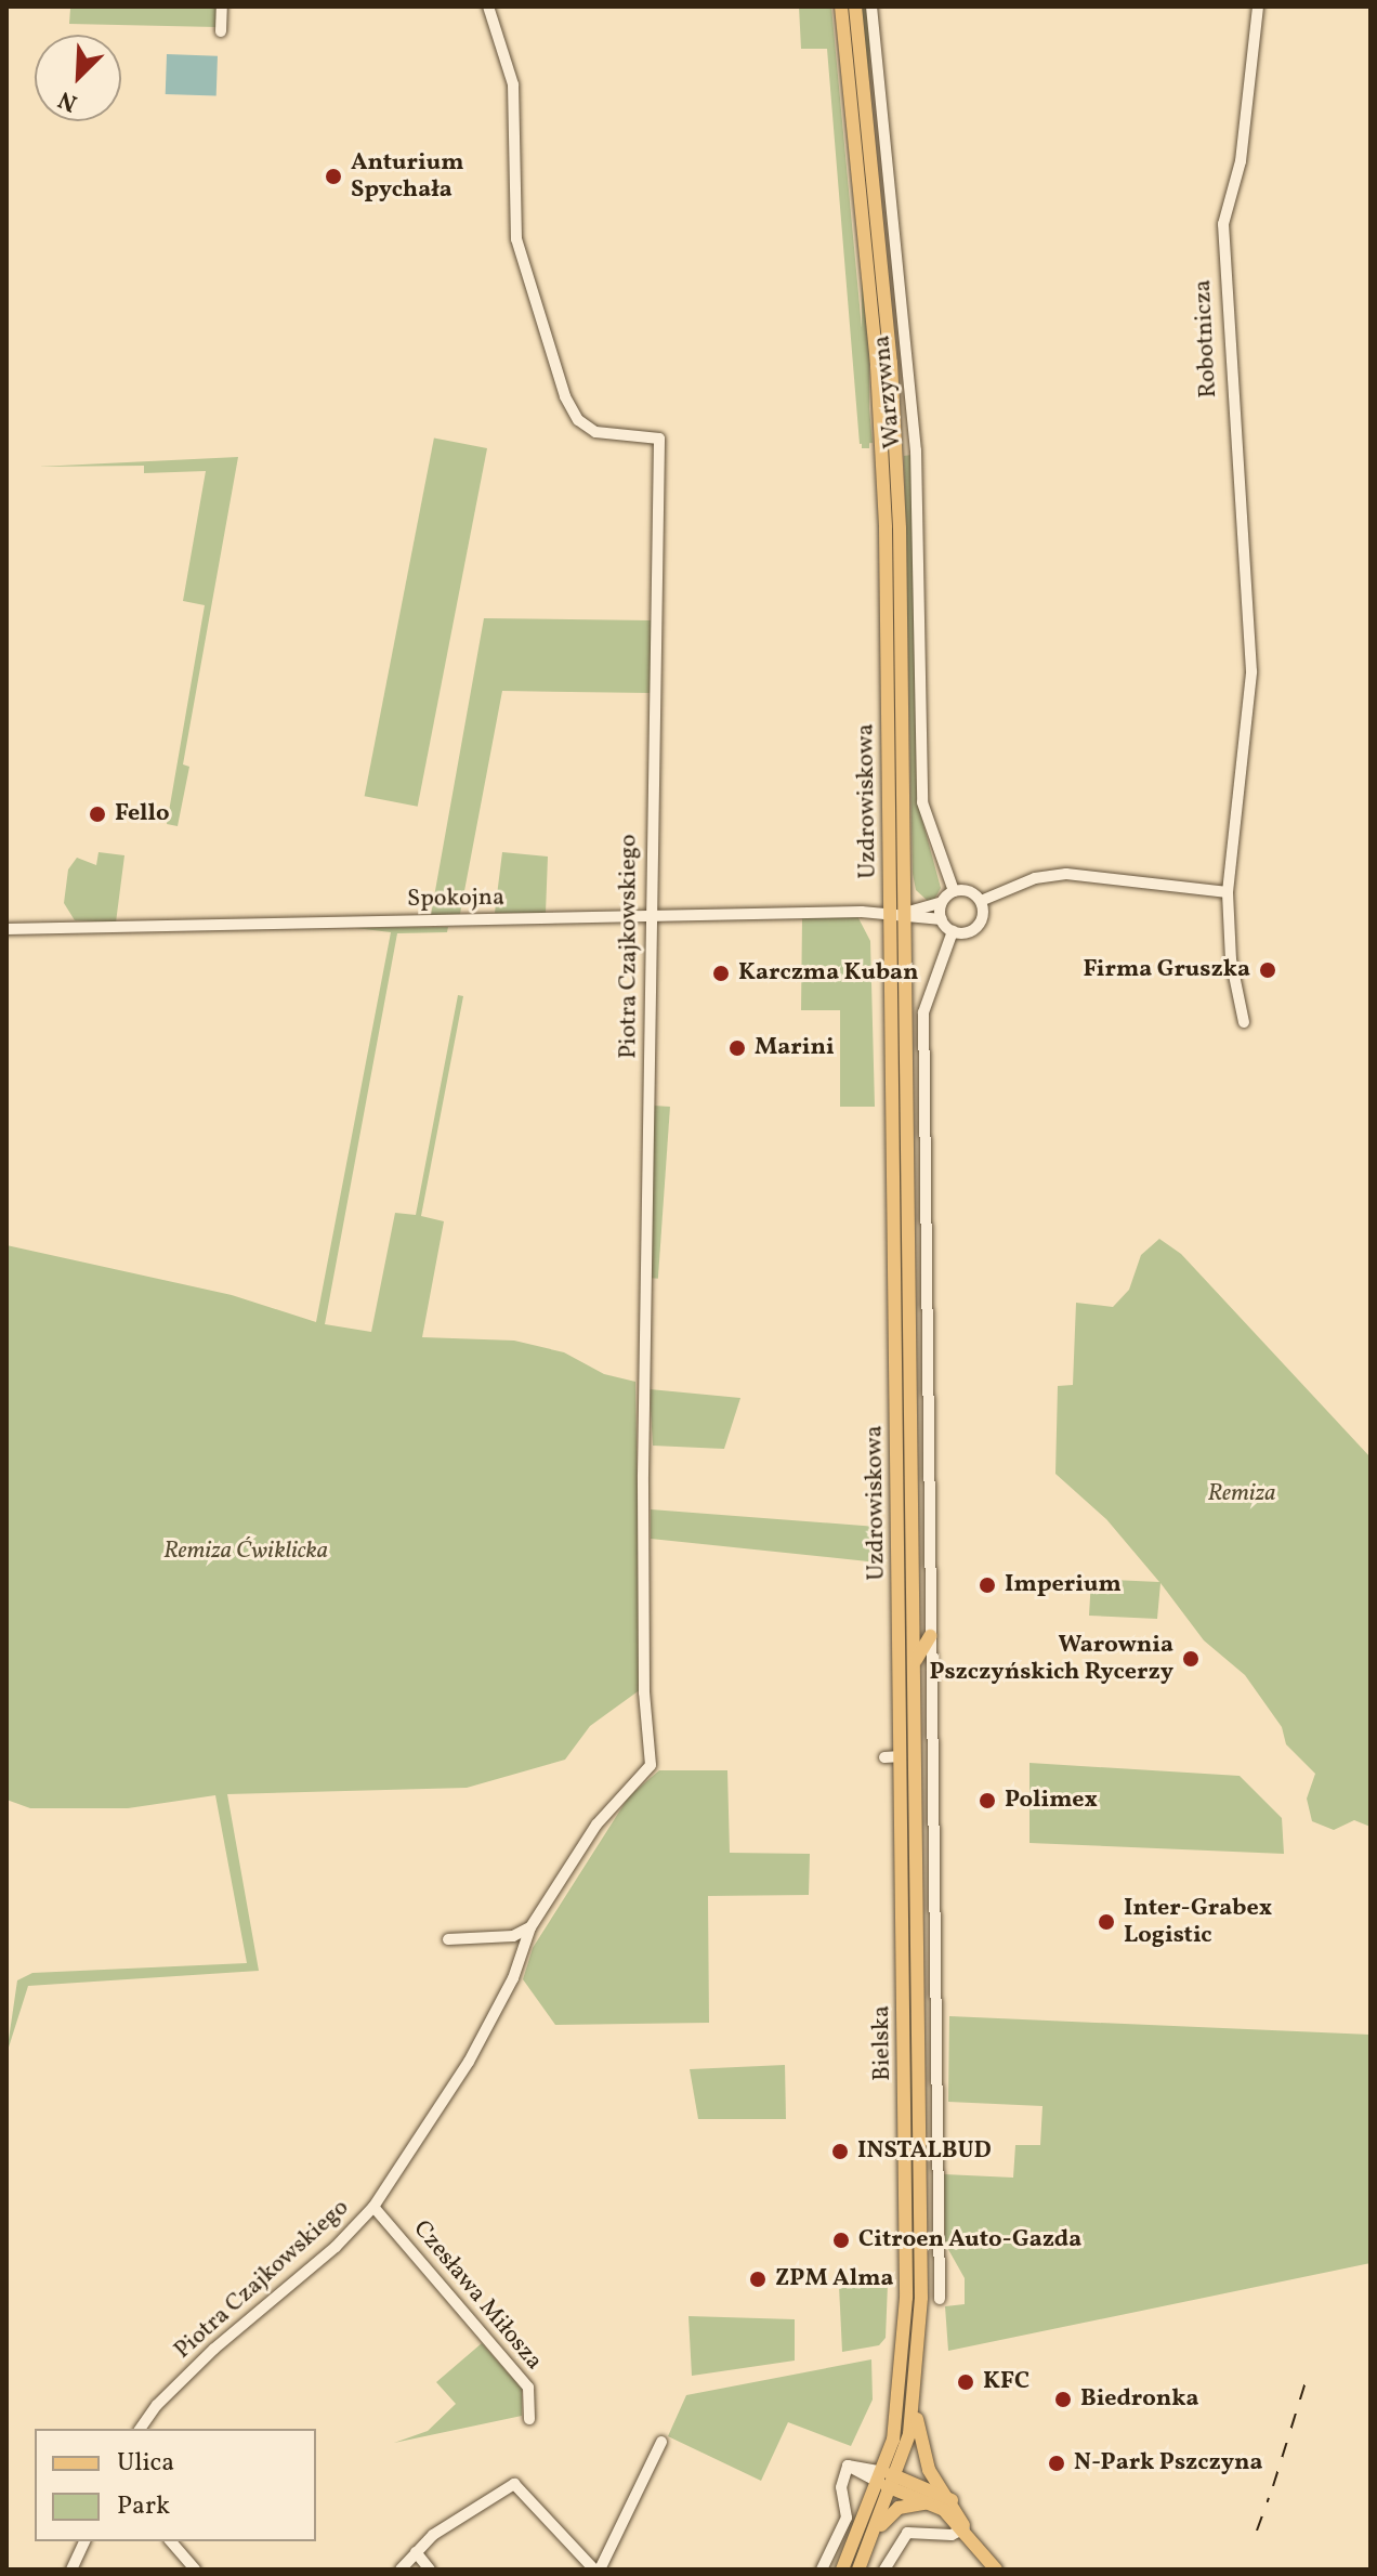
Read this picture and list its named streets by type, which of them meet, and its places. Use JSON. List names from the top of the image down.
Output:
{
  "streets": {
    "main road": ["Uzdrowiskowa", "Bielska"],
    "street": [
      "Robotnicza",
      "Warzywna",
      "Spokojna",
      "Piotra Czajkowskiego",
      "Czesława Miłosza"
    ]
  },
  "crossings": [
    ["Uzdrowiskowa", "Spokojna"],
    ["Uzdrowiskowa", "Bielska"],
    ["Spokojna", "Piotra Czajkowskiego"],
    ["Piotra Czajkowskiego", "Czesława Miłosza"]
  ],
  "parks": ["Remiza", "Remiza Ćwiklicka"],
  "places": [
    "Anturium Spychała",
    "Fello",
    "Firma Gruszka",
    "Karczma Kuban",
    "Marini",
    "Imperium",
    "Warownia Pszczyńskich Rycerzy",
    "Polimex",
    "Inter-Grabex Logistic",
    "INSTALBUD",
    "Citroen Auto-Gazda",
    "ZPM Alma",
    "KFC",
    "Biedronka",
    "N-Park Pszczyna"
  ],
  "legend": ["Ulica", "Park"],
  "north": "bottom left"
}
